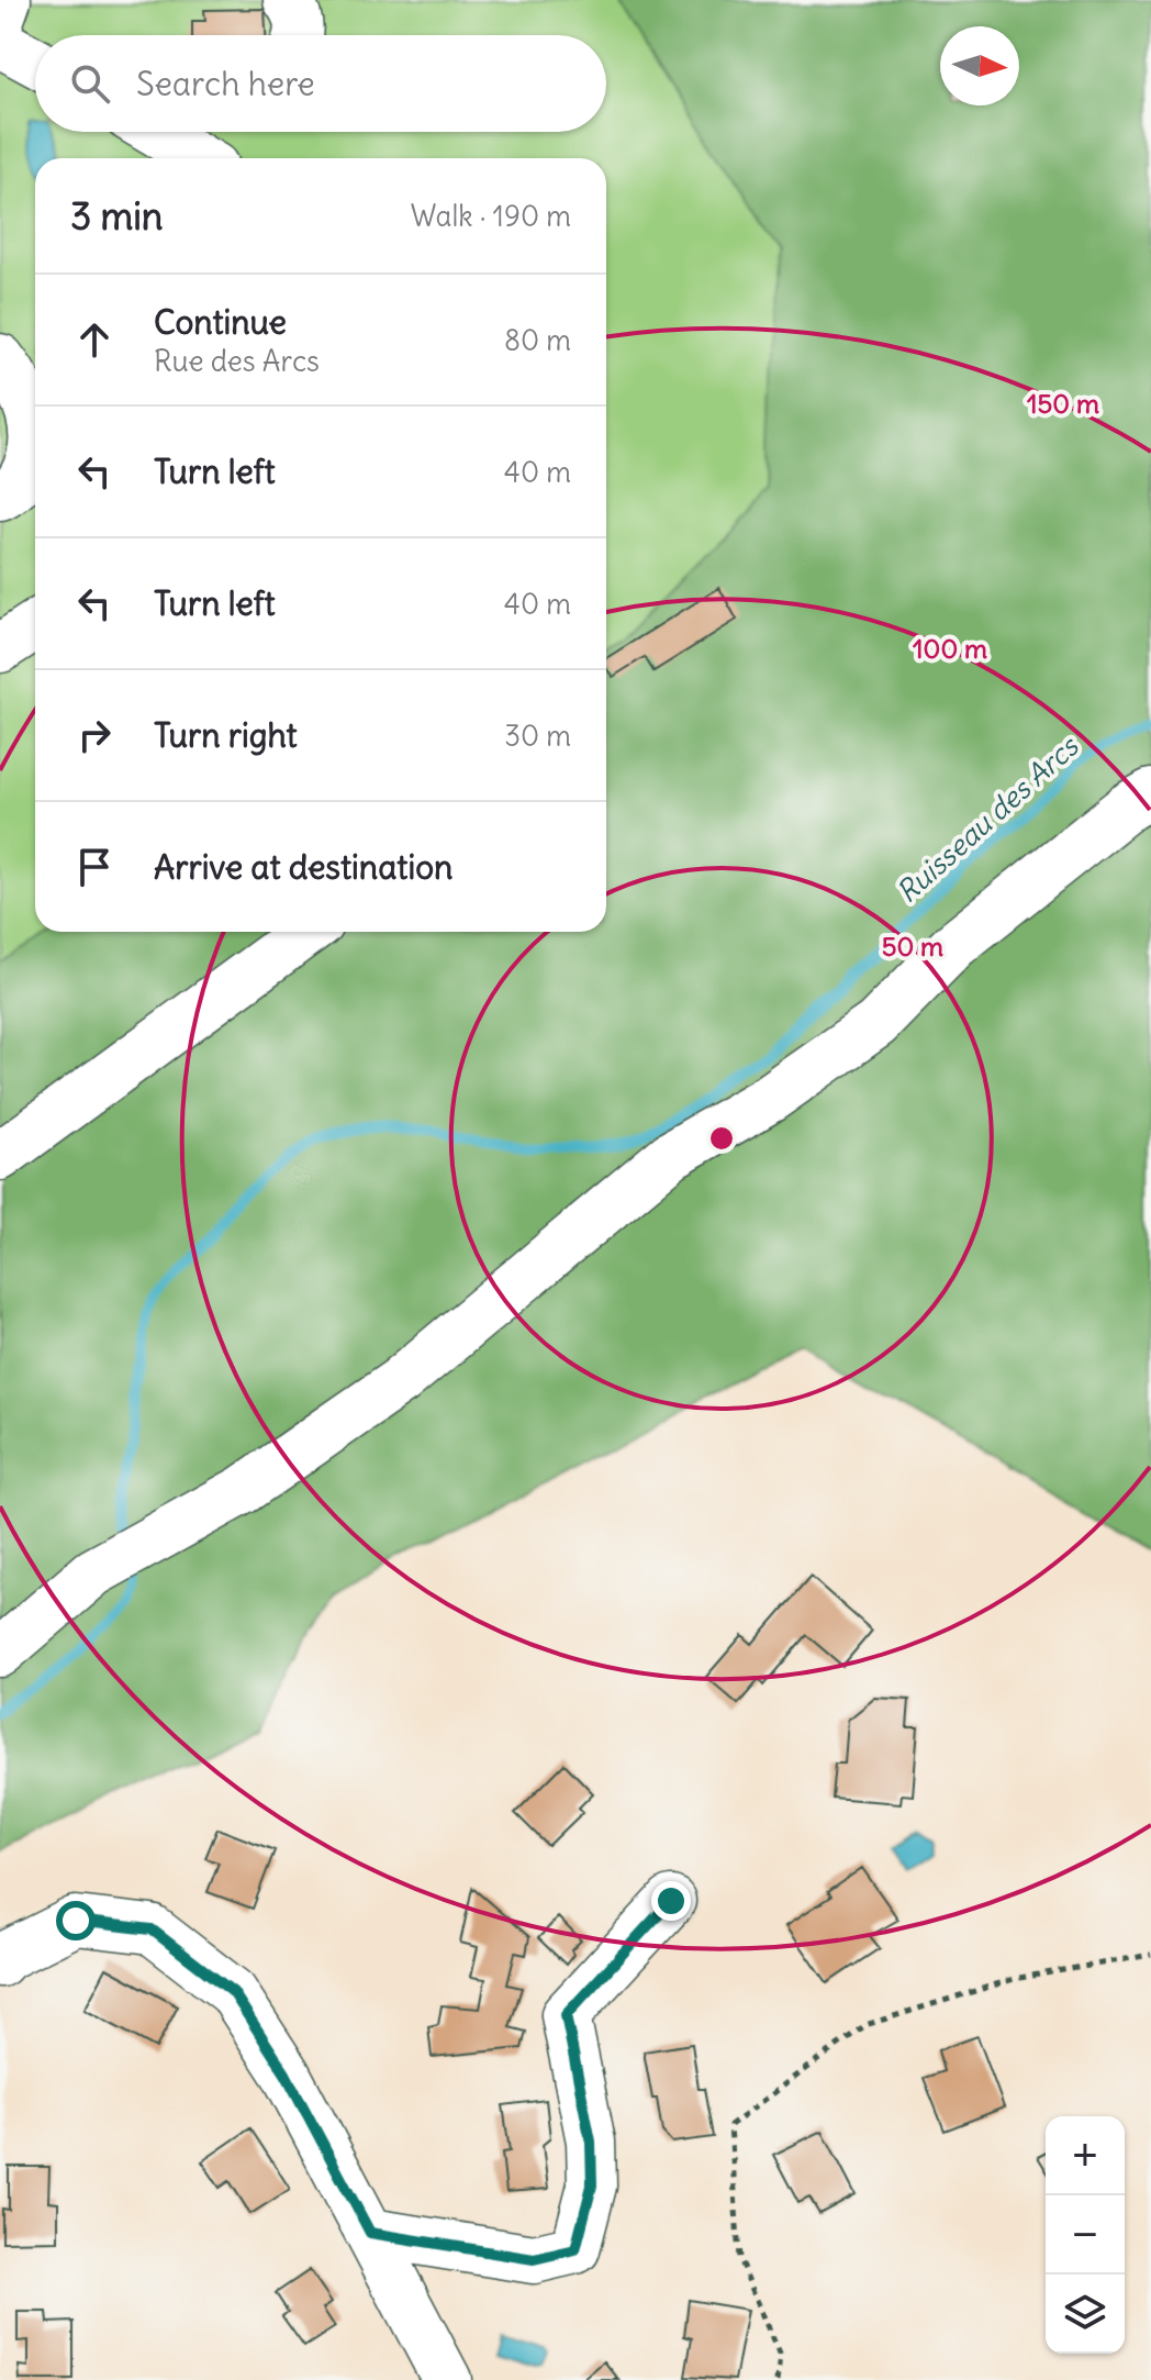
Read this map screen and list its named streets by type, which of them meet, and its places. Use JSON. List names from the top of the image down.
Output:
{
  "water": ["Ruisseau des Arcs"],
  "north": "right",
  "page": {
    "search": "Search here",
    "heading": ["3 min", "Walk · 190 m"],
    "list": [
      ["Continue", "Rue des Arcs", "80 m"],
      ["Turn left", "40 m"],
      ["Turn left", "40 m"],
      ["Turn right", "30 m"],
      "Arrive at destination"
    ],
    "map_buttons": ["+", "−"]
  },
  "rings": ["150 m", "100 m", "50 m"]
}
